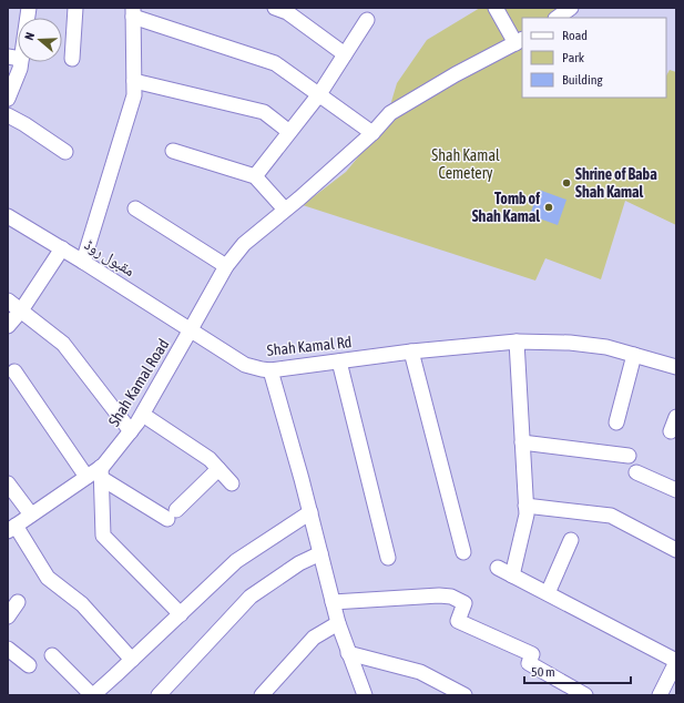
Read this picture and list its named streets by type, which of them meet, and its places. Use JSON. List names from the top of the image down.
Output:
{
  "streets": {
    "street": ["مقبول روڈ", "Shah Kamal Rd", "Shah Kamal Road"]
  },
  "crossings": [
    ["مقبول روڈ", "Shah Kamal Rd"],
    ["مقبول روڈ", "Shah Kamal Road"],
    ["Shah Kamal Rd", "Shah Kamal Road"]
  ],
  "parks": ["Shah Kamal Cemetery"],
  "places": ["Shrine of Baba Shah Kamal", "Tomb of Shah Kamal"],
  "legend": ["Road", "Park", "Building"],
  "scale_bar": "50 m",
  "north": "left"
}
